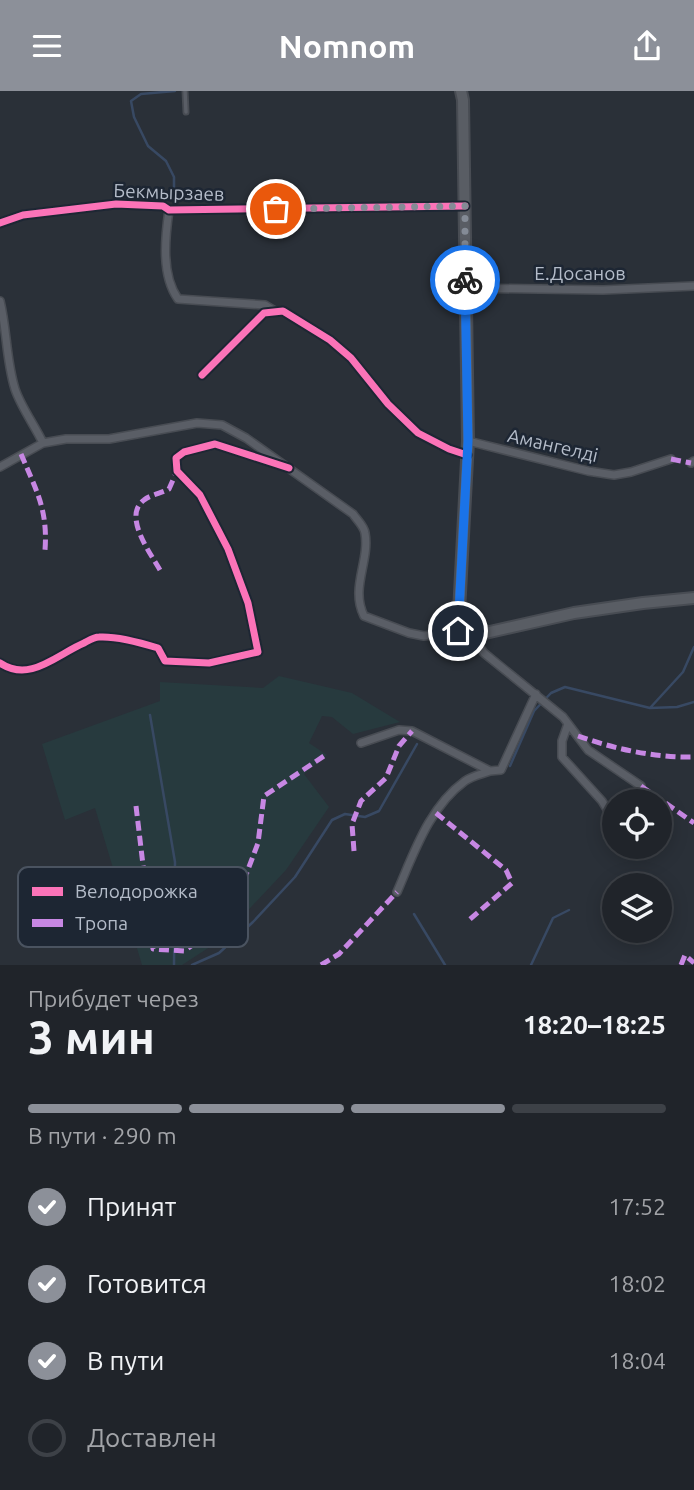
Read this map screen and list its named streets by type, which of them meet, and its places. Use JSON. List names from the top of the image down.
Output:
{
  "streets": {
    "street": ["Бекмырзаев", "Е.Досанов", "Амангелді"]
  },
  "legend": ["Велодорожка", "Тропа"],
  "page": {
    "header": "Nomnom",
    "heading": ["3 мин", "Прибудет через", "18:20–18:25"],
    "bar": "В пути · 290 m",
    "list": [
      ["Принят", "17:52"],
      ["Готовится", "18:02"],
      ["В пути", "18:04"],
      "Доставлен"
    ]
  }
}
